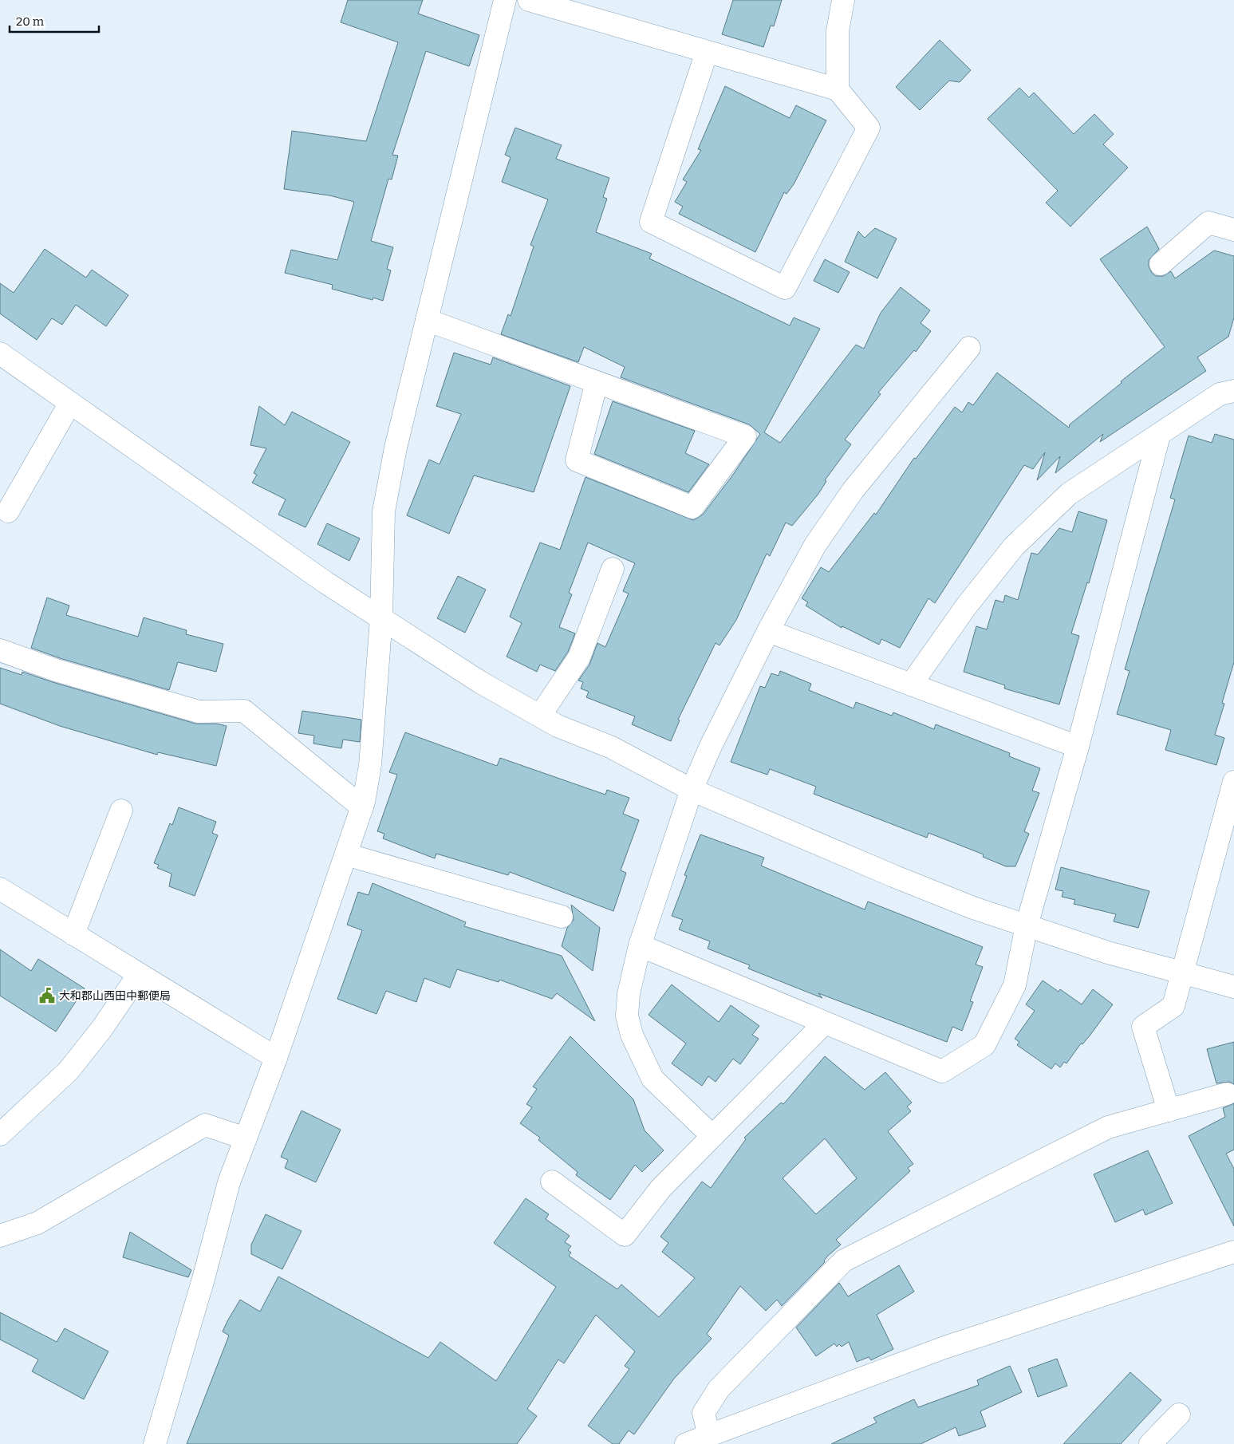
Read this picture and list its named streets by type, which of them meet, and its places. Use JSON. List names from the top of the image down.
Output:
{
  "places": {
    "public building": ["大和郡山西田中郵便局"]
  },
  "scale_bar": "20 m"
}
